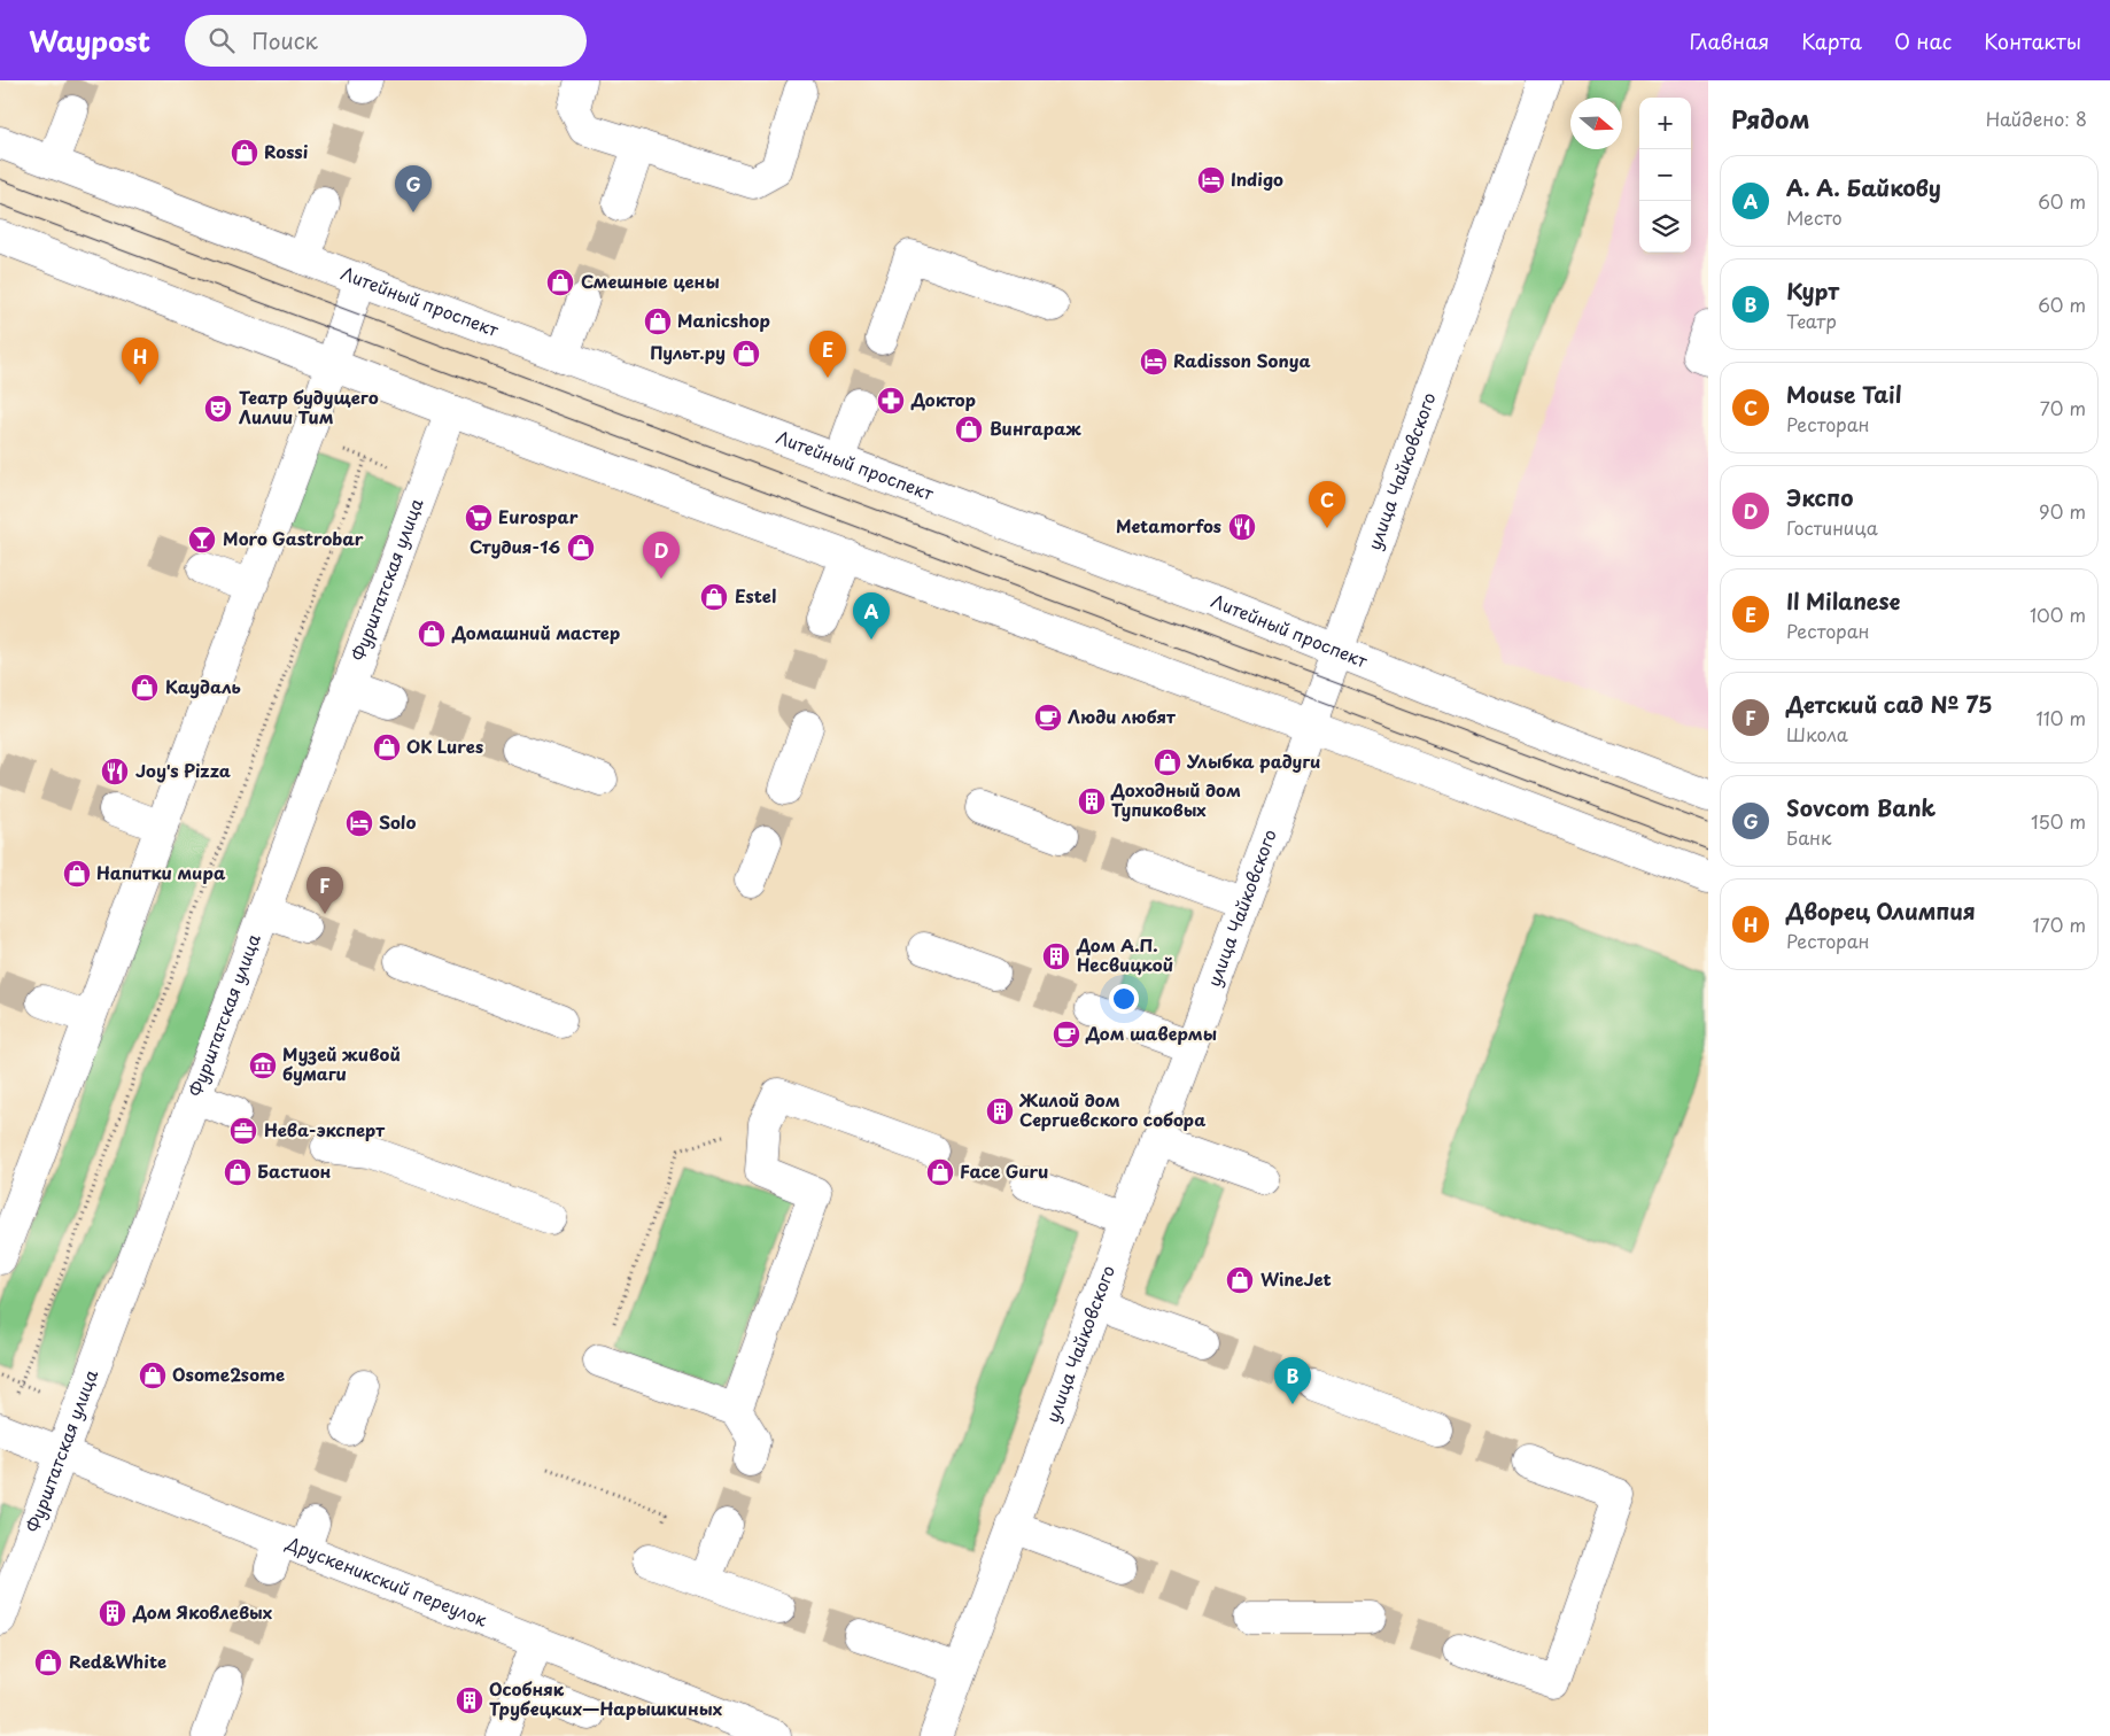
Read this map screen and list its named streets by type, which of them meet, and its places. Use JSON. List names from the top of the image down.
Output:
{
  "streets": {
    "street": [
      "Литейный проспект",
      "улица Чайковского",
      "Фурштатская улица",
      "Друскеникский переулок"
    ]
  },
  "crossings": [
    ["Литейный проспект", "улица Чайковского"],
    ["Фурштатская улица", "Друскеникский переулок"]
  ],
  "places": {
    "shop": [
      "Rossi",
      "Смешные цены",
      "Manicshop",
      "Пульт.ру",
      "Вингараж",
      "Студия-16",
      "Estel",
      "Домашний мастер",
      "Каудаль",
      "OK Lures",
      "Улыбка радуги",
      "Напитки мира",
      "Бастион",
      "Face Guru",
      "WineJet",
      "Osome2some",
      "Red&White"
    ],
    "hotel": ["Indigo", "Radisson Sonya", "Solo"],
    "pharmacy": ["Доктор"],
    "theatre": ["Театр будущего Лилии Тим"],
    "supermarket": ["Eurospar"],
    "restaurant": ["Metamorfos", "Joy's Pizza"],
    "bar": ["Moro Gastrobar"],
    "cafe": ["Люди любят", "Дом шавермы"],
    "building": [
      "Доходный дом Тупиковых",
      "Дом А.П. Несвицкой",
      "Жилой дом Сергиевского собора",
      "Дом Яковлевых",
      "Особняк Трубецких—Нарышкиных"
    ],
    "museum": ["Музей живой бумаги"],
    "office": ["Нева-эксперт"]
  },
  "north": "right",
  "page": {
    "header": "Waypost",
    "search": "Поиск",
    "nav": [
      "Главная",
      "Карта",
      "О нас",
      "Контакты"
    ],
    "heading": ["Рядом", "Найдено: 8"],
    "map_buttons": ["+", "−"],
    "list": [
      {
        "mark": "A",
        "name": "А. А. Байкову",
        "note": "Место",
        "value": "60 m"
      },
      {
        "mark": "B",
        "name": "Курт",
        "note": "Театр",
        "value": "60 m"
      },
      {
        "mark": "C",
        "name": "Mouse Tail",
        "note": "Ресторан",
        "value": "70 m"
      },
      {
        "mark": "D",
        "name": "Экспо",
        "note": "Гостиница",
        "value": "90 m"
      },
      {
        "mark": "E",
        "name": "Il Milanese",
        "note": "Ресторан",
        "value": "100 m"
      },
      {
        "mark": "F",
        "name": "Детский сад № 75",
        "note": "Школа",
        "value": "110 m"
      },
      {
        "mark": "G",
        "name": "Sovcom Bank",
        "note": "Банк",
        "value": "150 m"
      },
      {
        "mark": "H",
        "name": "Дворец Олимпия",
        "note": "Ресторан",
        "value": "170 m"
      }
    ],
    "pins": [
      "G",
      "E",
      "H",
      "C",
      "D",
      "A",
      "F",
      "B"
    ]
  }
}
